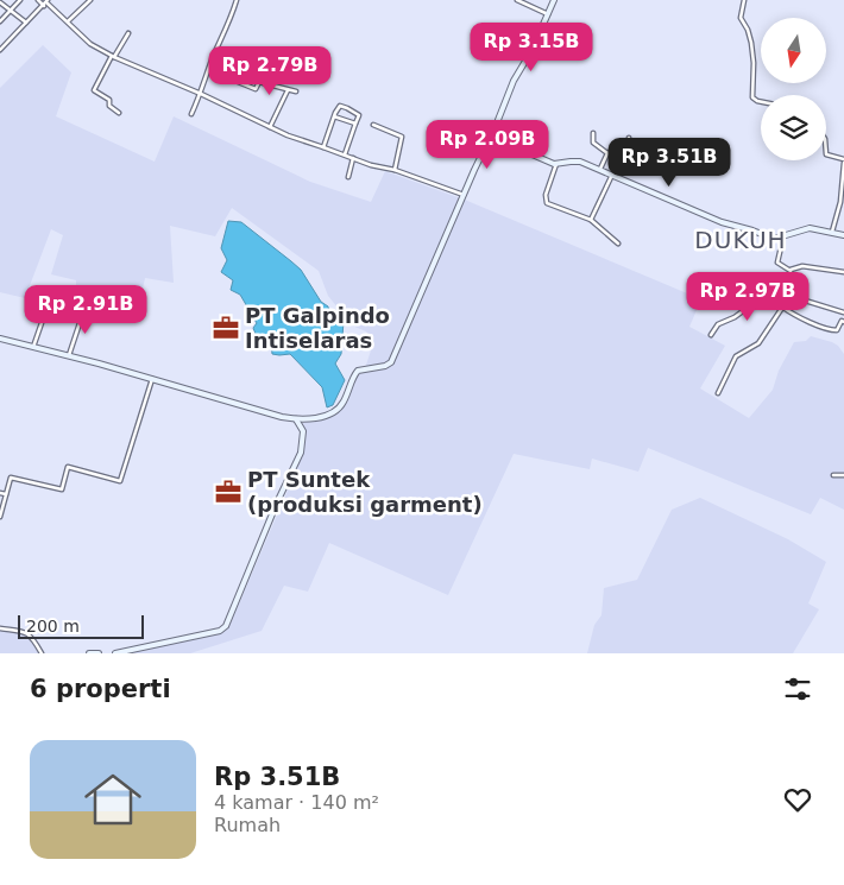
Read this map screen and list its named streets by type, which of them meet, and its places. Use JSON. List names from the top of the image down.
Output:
{
  "districts": ["DUKUH"],
  "places": {
    "office": ["PT Galpindo Intiselaras", "PT Suntek (produksi garment)"]
  },
  "scale_bar": "200 m",
  "north": "bottom",
  "page": {
    "price": [
      "Rp 3.15B",
      "Rp 2.79B",
      "Rp 2.09B",
      "Rp 3.51B",
      "Rp 2.97B",
      "Rp 2.91B"
    ],
    "scale": "200 m",
    "heading": "6 properti",
    "list": [
      {
        "name": "Rp 3.51B",
        "note": "4 kamar · 140 m² · Rumah"
      }
    ]
  }
}
